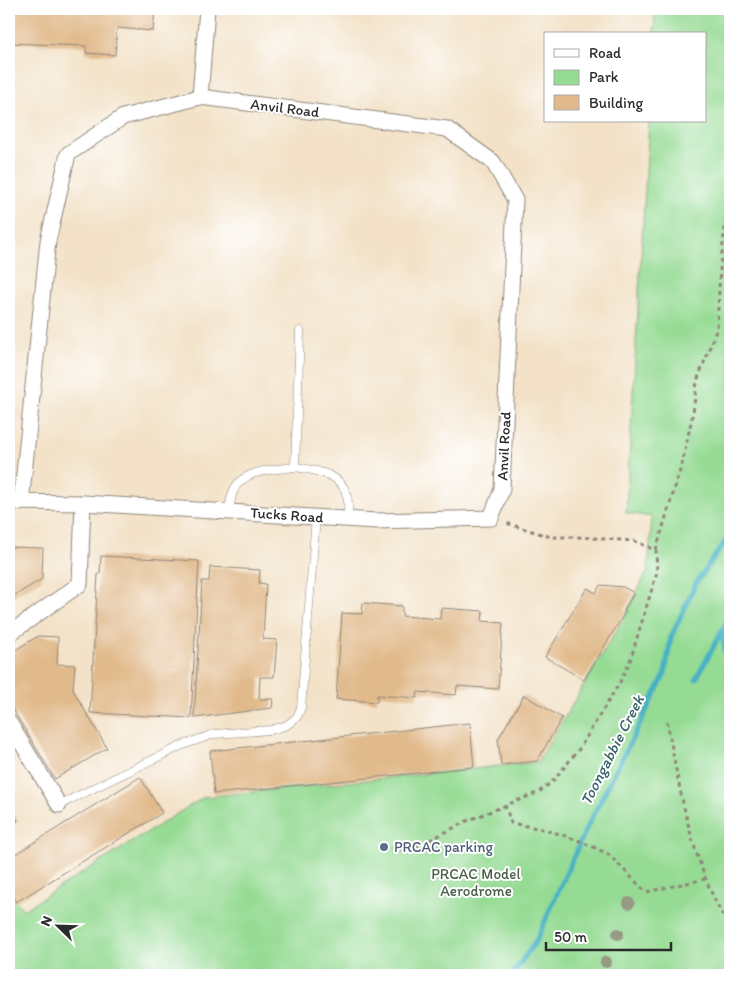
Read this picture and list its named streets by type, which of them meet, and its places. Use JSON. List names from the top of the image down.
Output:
{
  "streets": {
    "street": ["Anvil Road", "Tucks Road"]
  },
  "crossings": [
    ["Anvil Road", "Tucks Road"]
  ],
  "water": ["Toongabbie Creek"],
  "parks": ["PRCAC Model Aerodrome"],
  "places": ["PRCAC parking"],
  "legend": ["Road", "Park", "Building"],
  "scale_bar": "50 m",
  "north": "top left"
}
